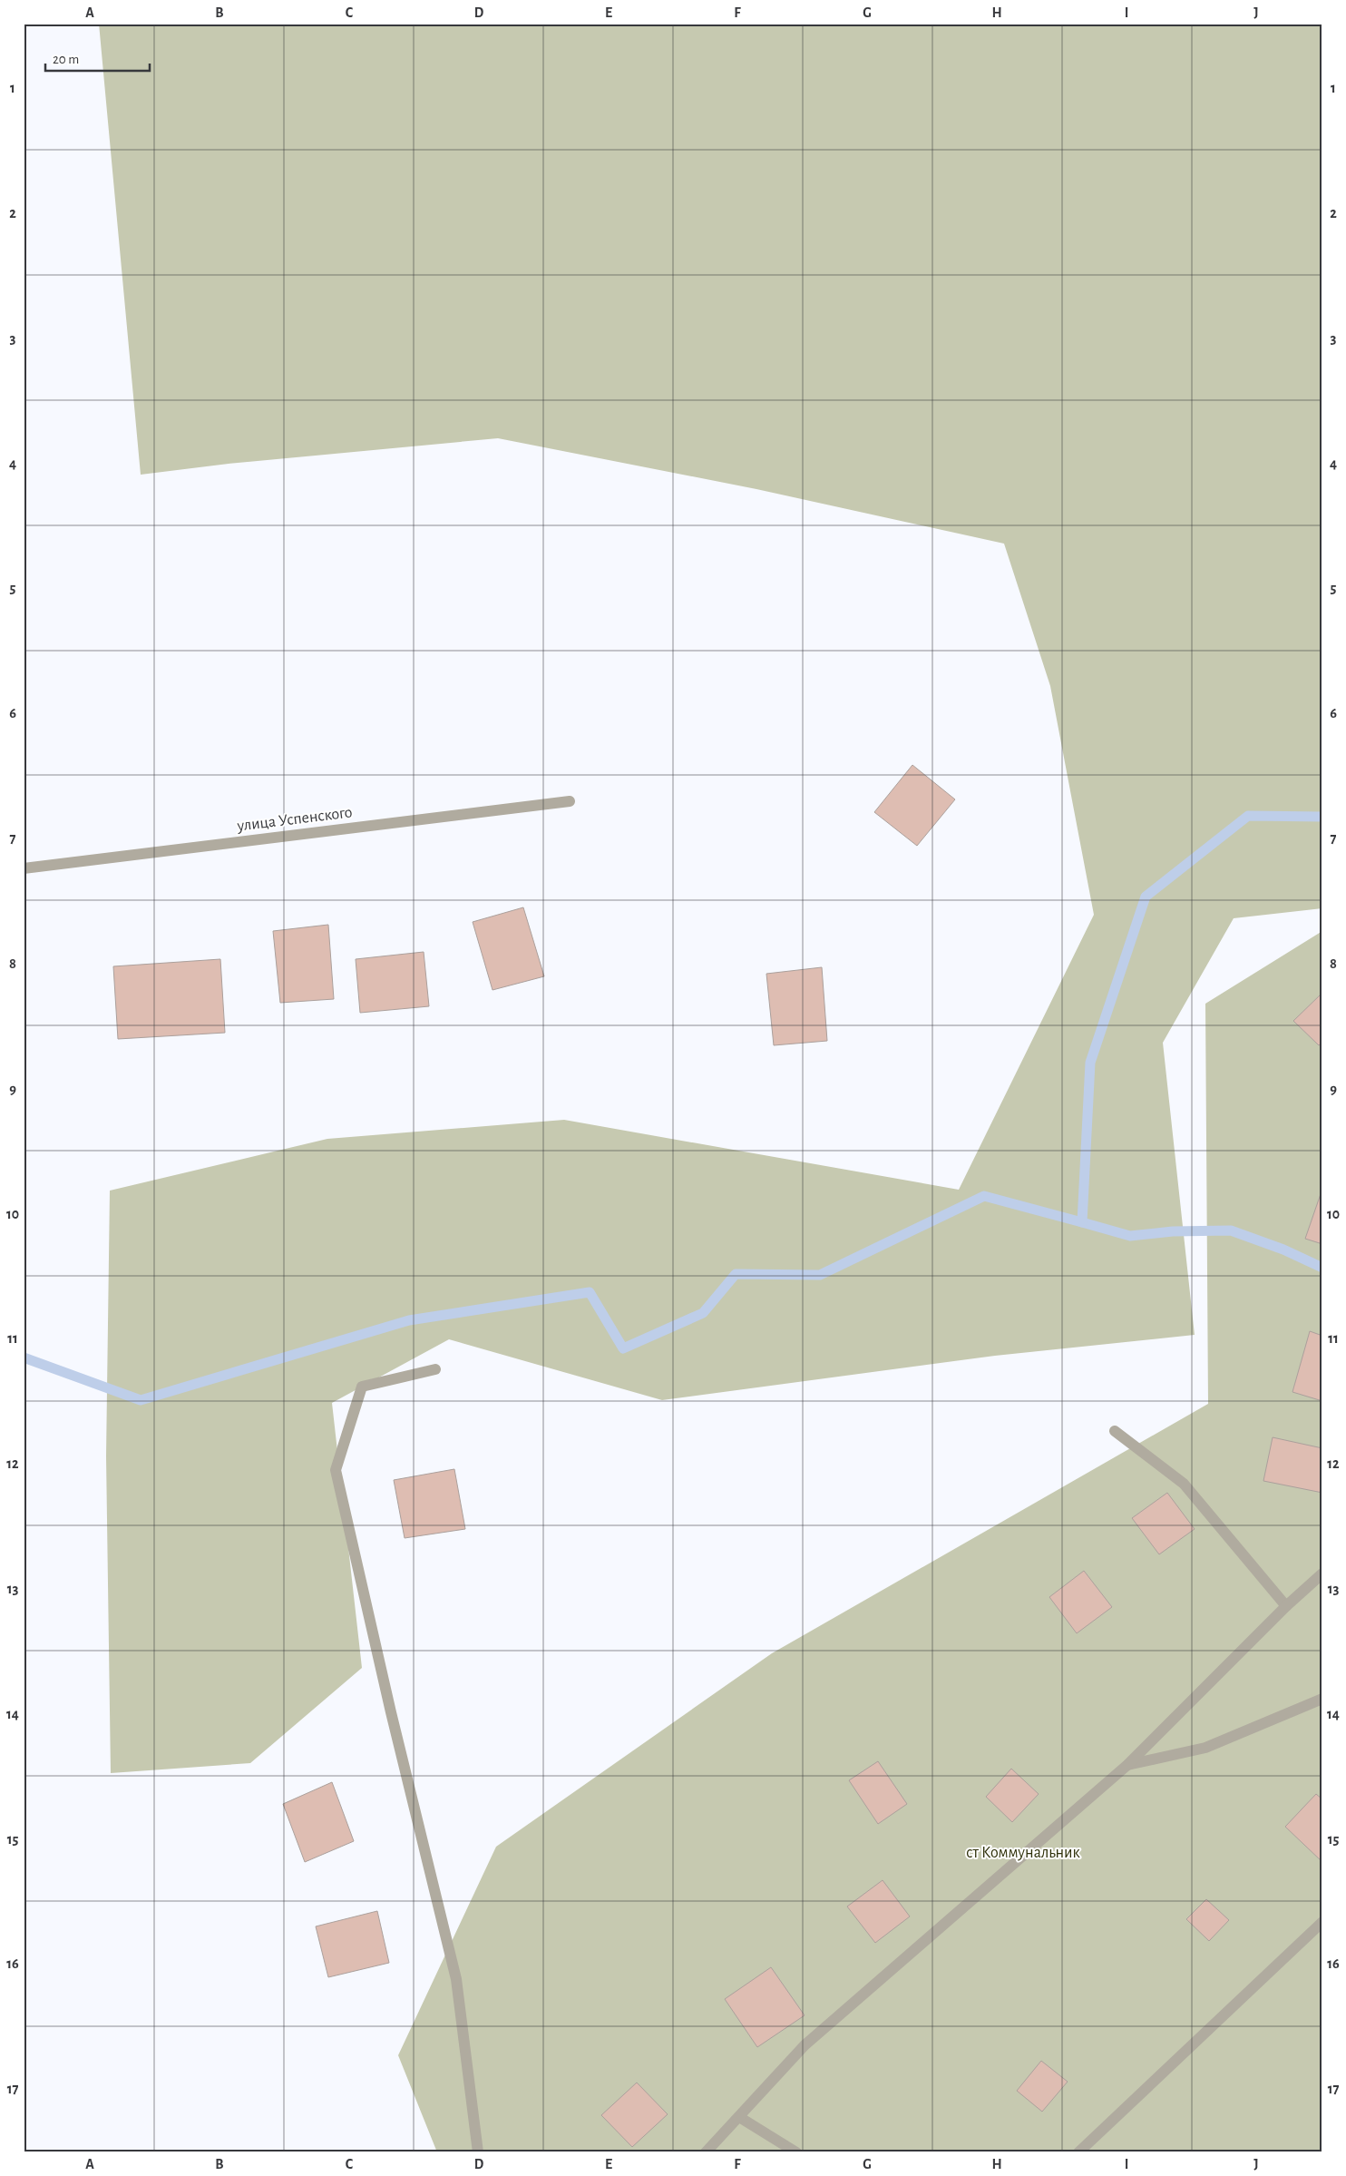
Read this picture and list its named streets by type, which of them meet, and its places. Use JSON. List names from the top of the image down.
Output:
{
  "streets": {
    "street": ["улица Успенского"]
  },
  "parks": ["ст Коммунальник"],
  "scale_bar": "20 m",
  "grid": {
    "columns": [
      "A",
      "B",
      "C",
      "D",
      "E",
      "F",
      "G",
      "H",
      "I",
      "J"
    ],
    "rows": [
      "1",
      "2",
      "3",
      "4",
      "5",
      "6",
      "7",
      "8",
      "9",
      "10",
      "11",
      "12",
      "13",
      "14",
      "15",
      "16",
      "17"
    ]
  }
}
